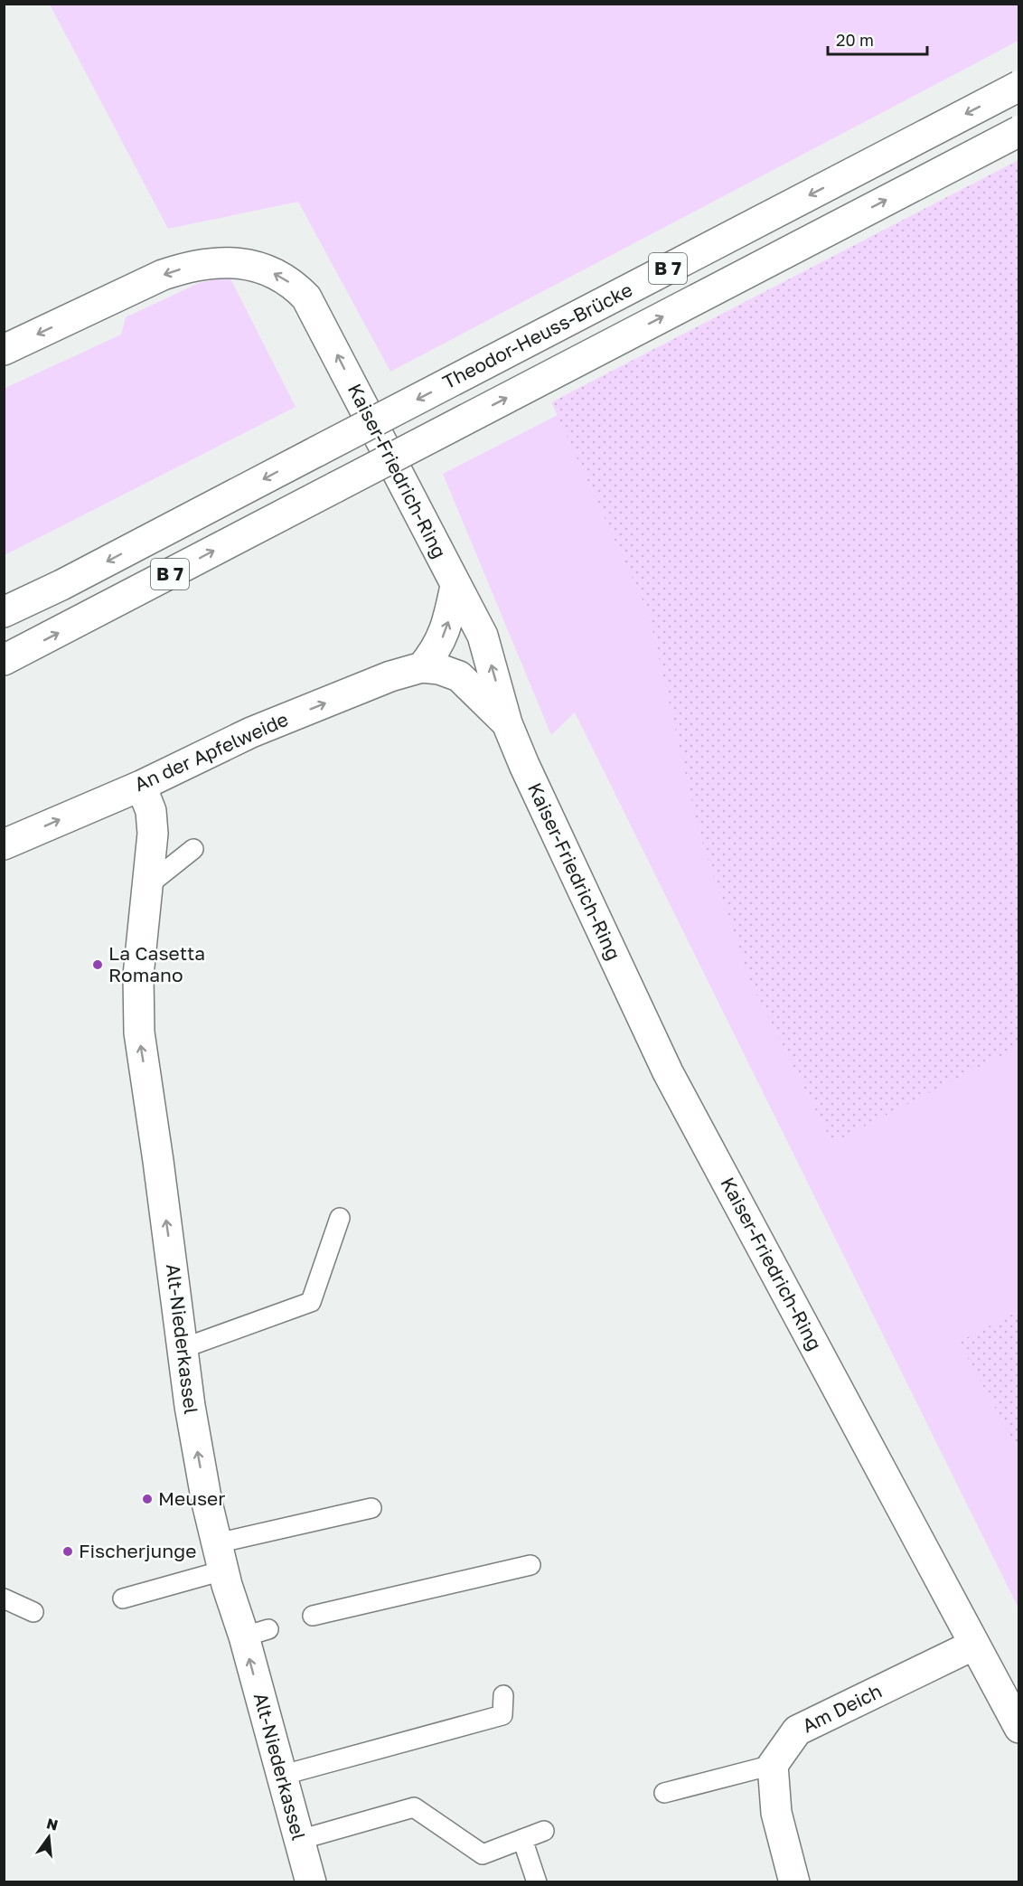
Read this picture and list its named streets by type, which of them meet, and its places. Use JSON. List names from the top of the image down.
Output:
{
  "streets": {
    "main road": [
      "B 7",
      "Theodor-Heuss-Brücke",
      "Kaiser-Friedrich-Ring",
      "An der Apfelweide",
      "Alt-Niederkassel",
      "Am Deich"
    ]
  },
  "crossings": [
    ["Kaiser-Friedrich-Ring", "An der Apfelweide"],
    ["Kaiser-Friedrich-Ring", "Am Deich"],
    ["An der Apfelweide", "Alt-Niederkassel"]
  ],
  "one_way": ["An der Apfelweide", "Alt-Niederkassel"],
  "places": ["La Casetta Romano", "Meuser", "Fischerjunge"],
  "scale_bar": "20 m",
  "north": "top"
}
